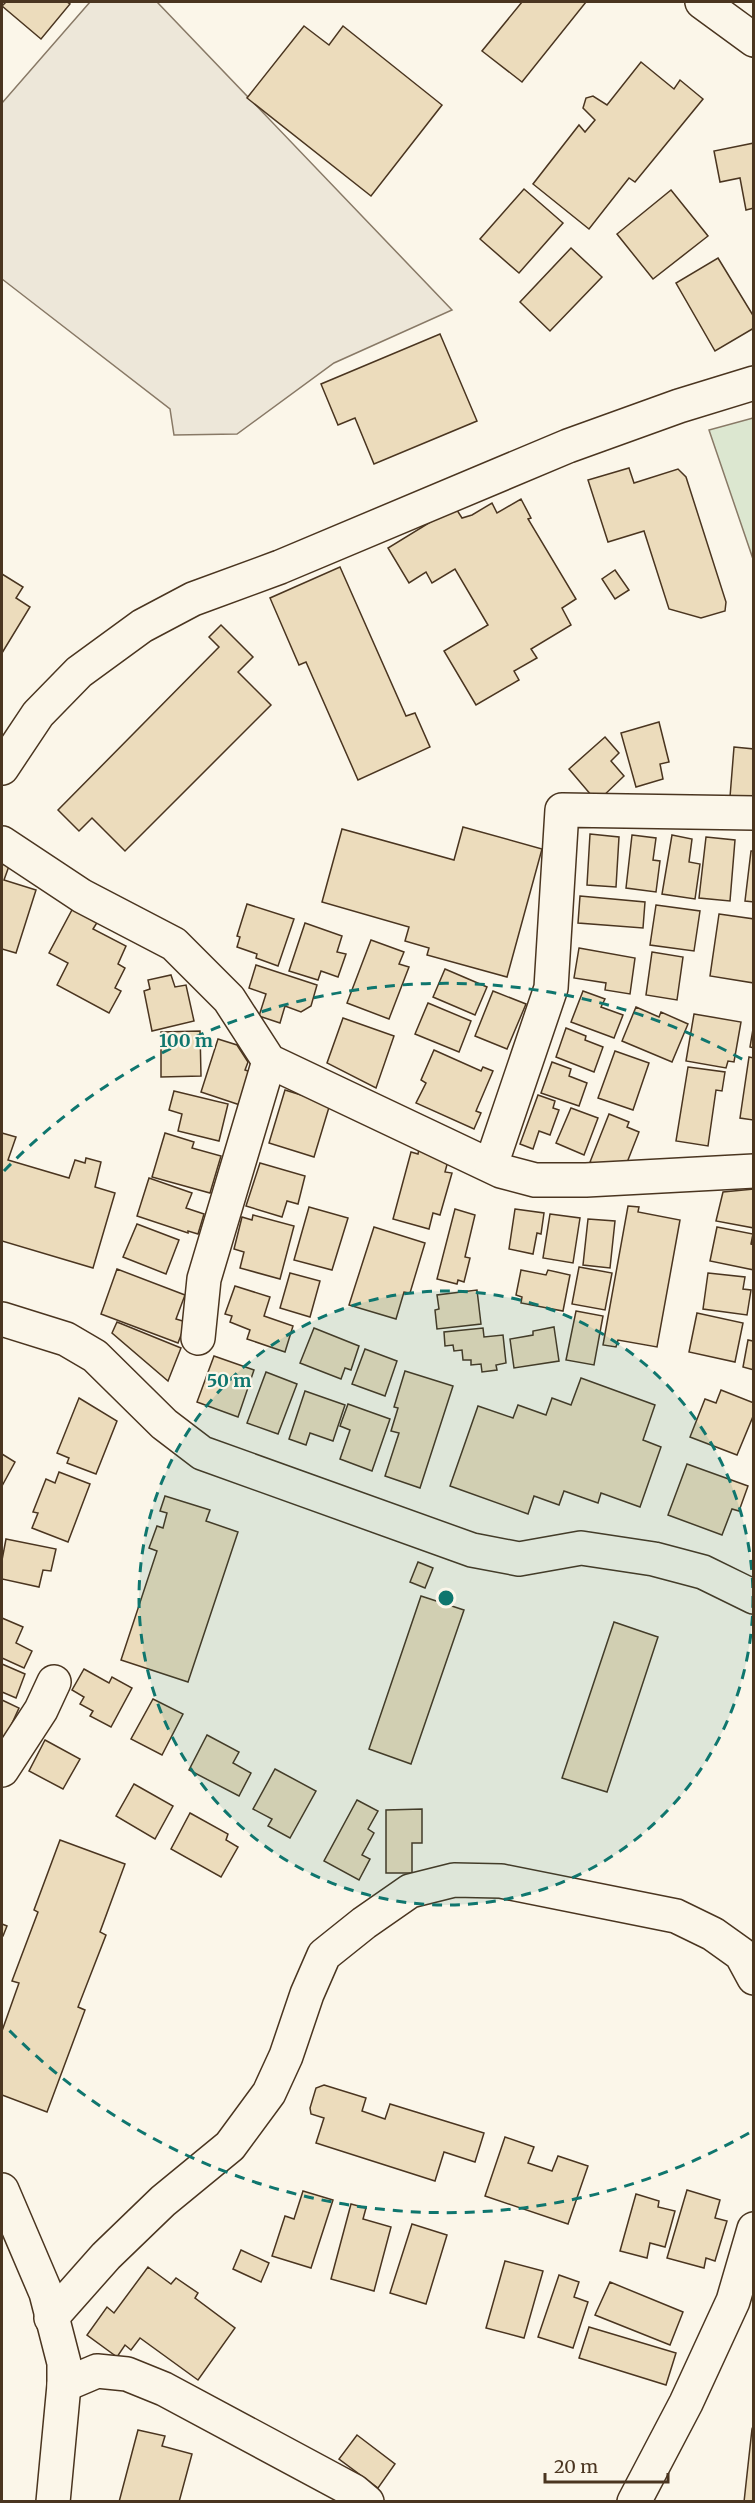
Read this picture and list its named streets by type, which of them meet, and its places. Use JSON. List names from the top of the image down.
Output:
{
  "scale_bar": "20 m",
  "rings": ["100 m", "50 m"]
}
